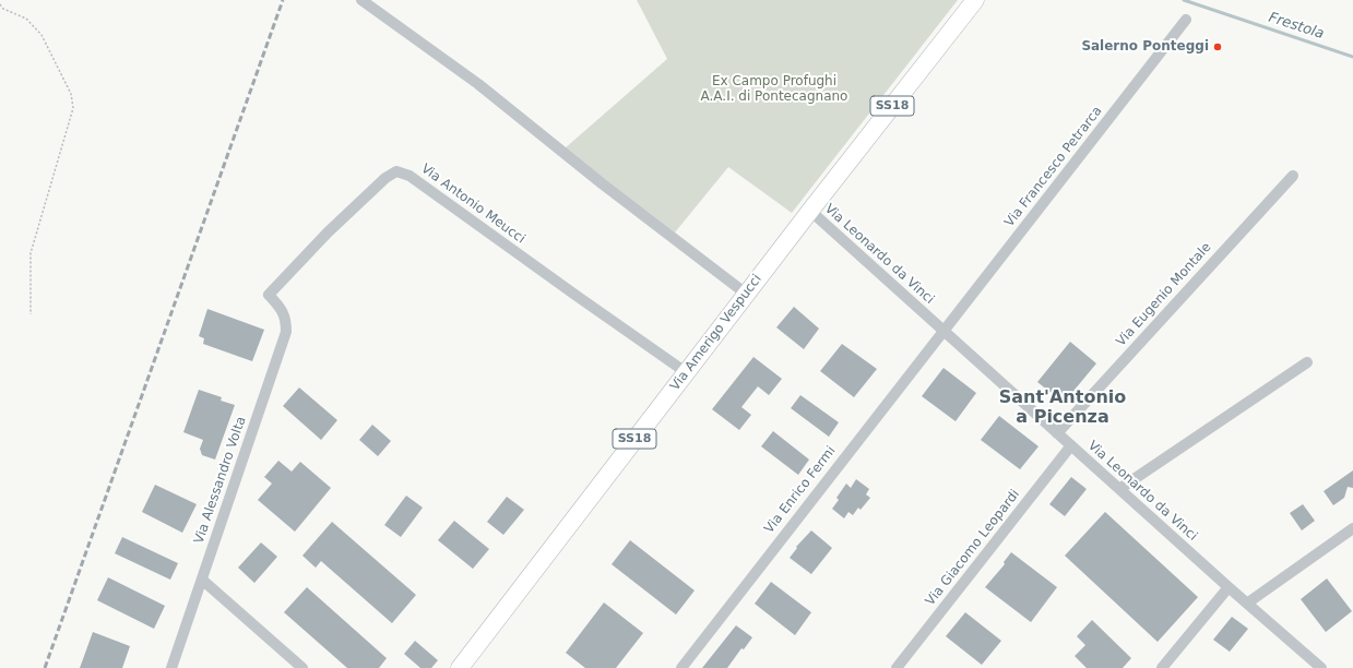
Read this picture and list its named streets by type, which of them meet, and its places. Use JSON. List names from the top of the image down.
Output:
{
  "streets": {
    "main road": ["SS18", "Via Amerigo Vespucci"],
    "street": [
      "Via Francesco Petrarca",
      "Via Antonio Meucci",
      "Via Leonardo da Vinci",
      "Via Eugenio Montale",
      "Via Alessandro Volta",
      "Via Enrico Fermi",
      "Via Giacomo Leopardi"
    ]
  },
  "crossings": [
    ["Via Francesco Petrarca", "Via Leonardo da Vinci"],
    ["Via Francesco Petrarca", "Via Enrico Fermi"],
    ["Via Antonio Meucci", "Via Amerigo Vespucci"],
    ["Via Antonio Meucci", "Via Alessandro Volta"],
    ["Via Leonardo da Vinci", "Via Eugenio Montale"],
    ["Via Leonardo da Vinci", "Via Amerigo Vespucci"],
    ["Via Leonardo da Vinci", "Via Enrico Fermi"],
    ["Via Leonardo da Vinci", "Via Giacomo Leopardi"]
  ],
  "districts": ["Sant'Antonio a Picenza"],
  "water": ["Frestola"],
  "parks": ["Ex Campo Profughi A.A.I. di Pontecagnano"],
  "places": ["Salerno Ponteggi"]
}
